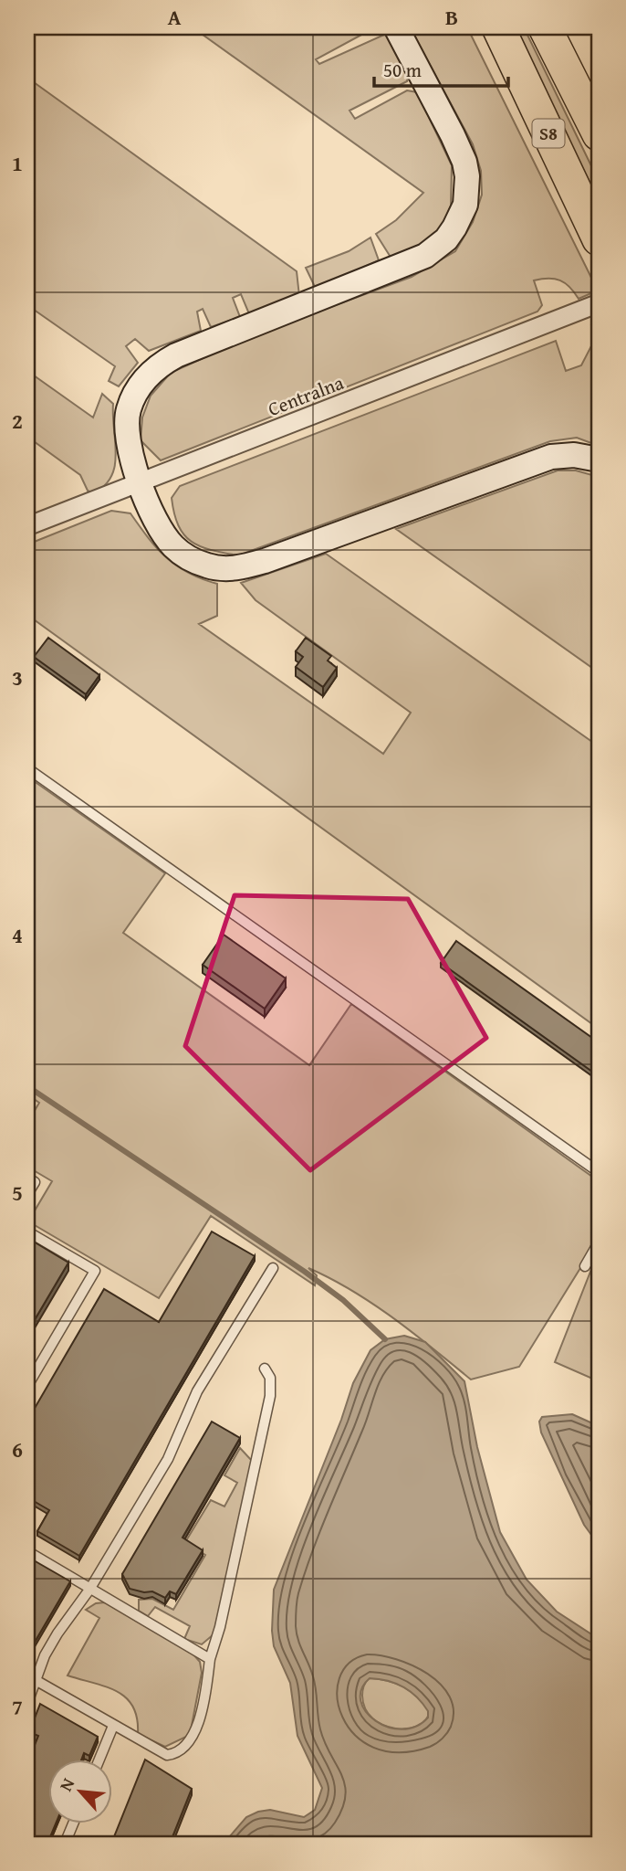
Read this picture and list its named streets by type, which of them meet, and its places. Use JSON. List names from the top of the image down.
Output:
{
  "streets": {
    "highway": ["S8"],
    "street": ["Centralna"]
  },
  "scale_bar": "50 m",
  "north": "top left",
  "grid": {
    "columns": ["A", "B"],
    "rows": [
      "1",
      "2",
      "3",
      "4",
      "5",
      "6",
      "7"
    ]
  }
}
